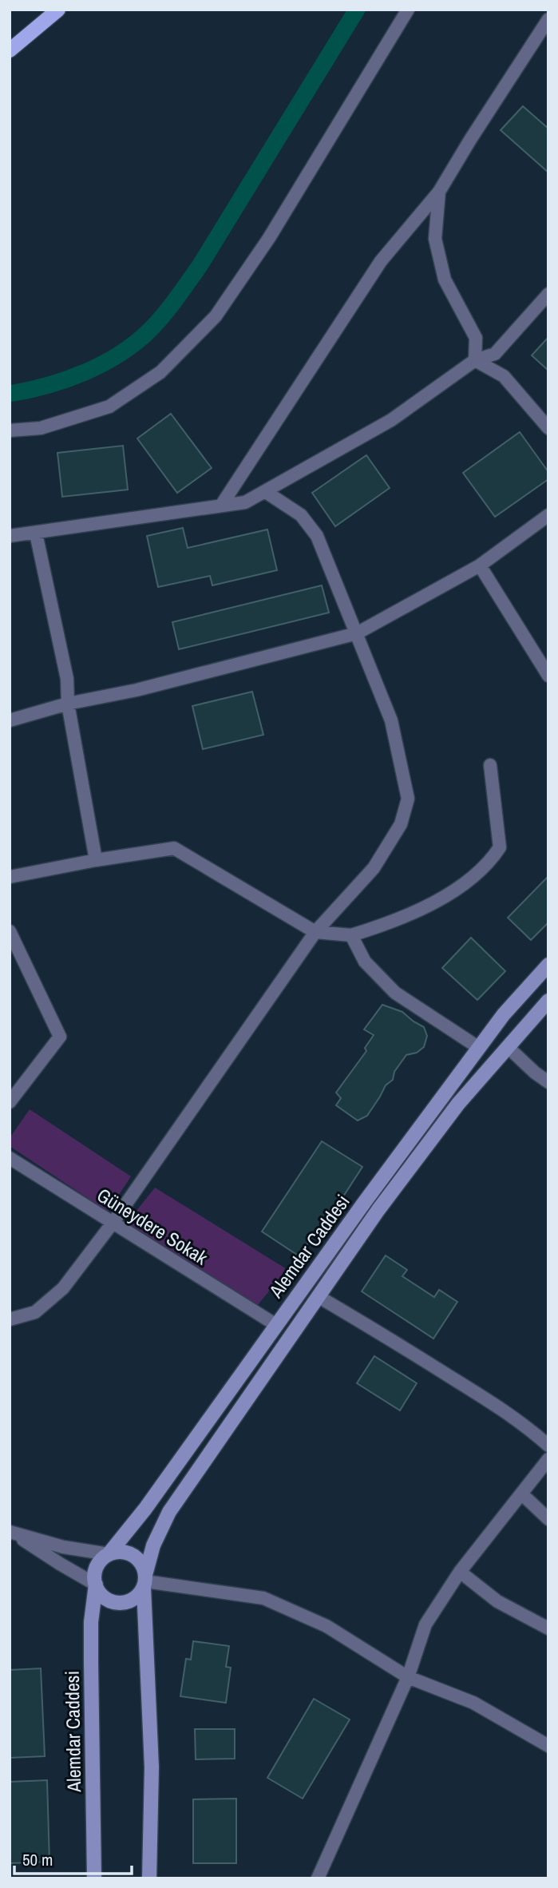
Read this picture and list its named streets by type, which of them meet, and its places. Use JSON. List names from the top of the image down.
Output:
{
  "streets": {
    "main road": ["Alemdar Caddesi"],
    "street": ["Güneydere Sokak"]
  },
  "crossings": [
    ["Güneydere Sokak", "Alemdar Caddesi"]
  ],
  "scale_bar": "50 m"
}
